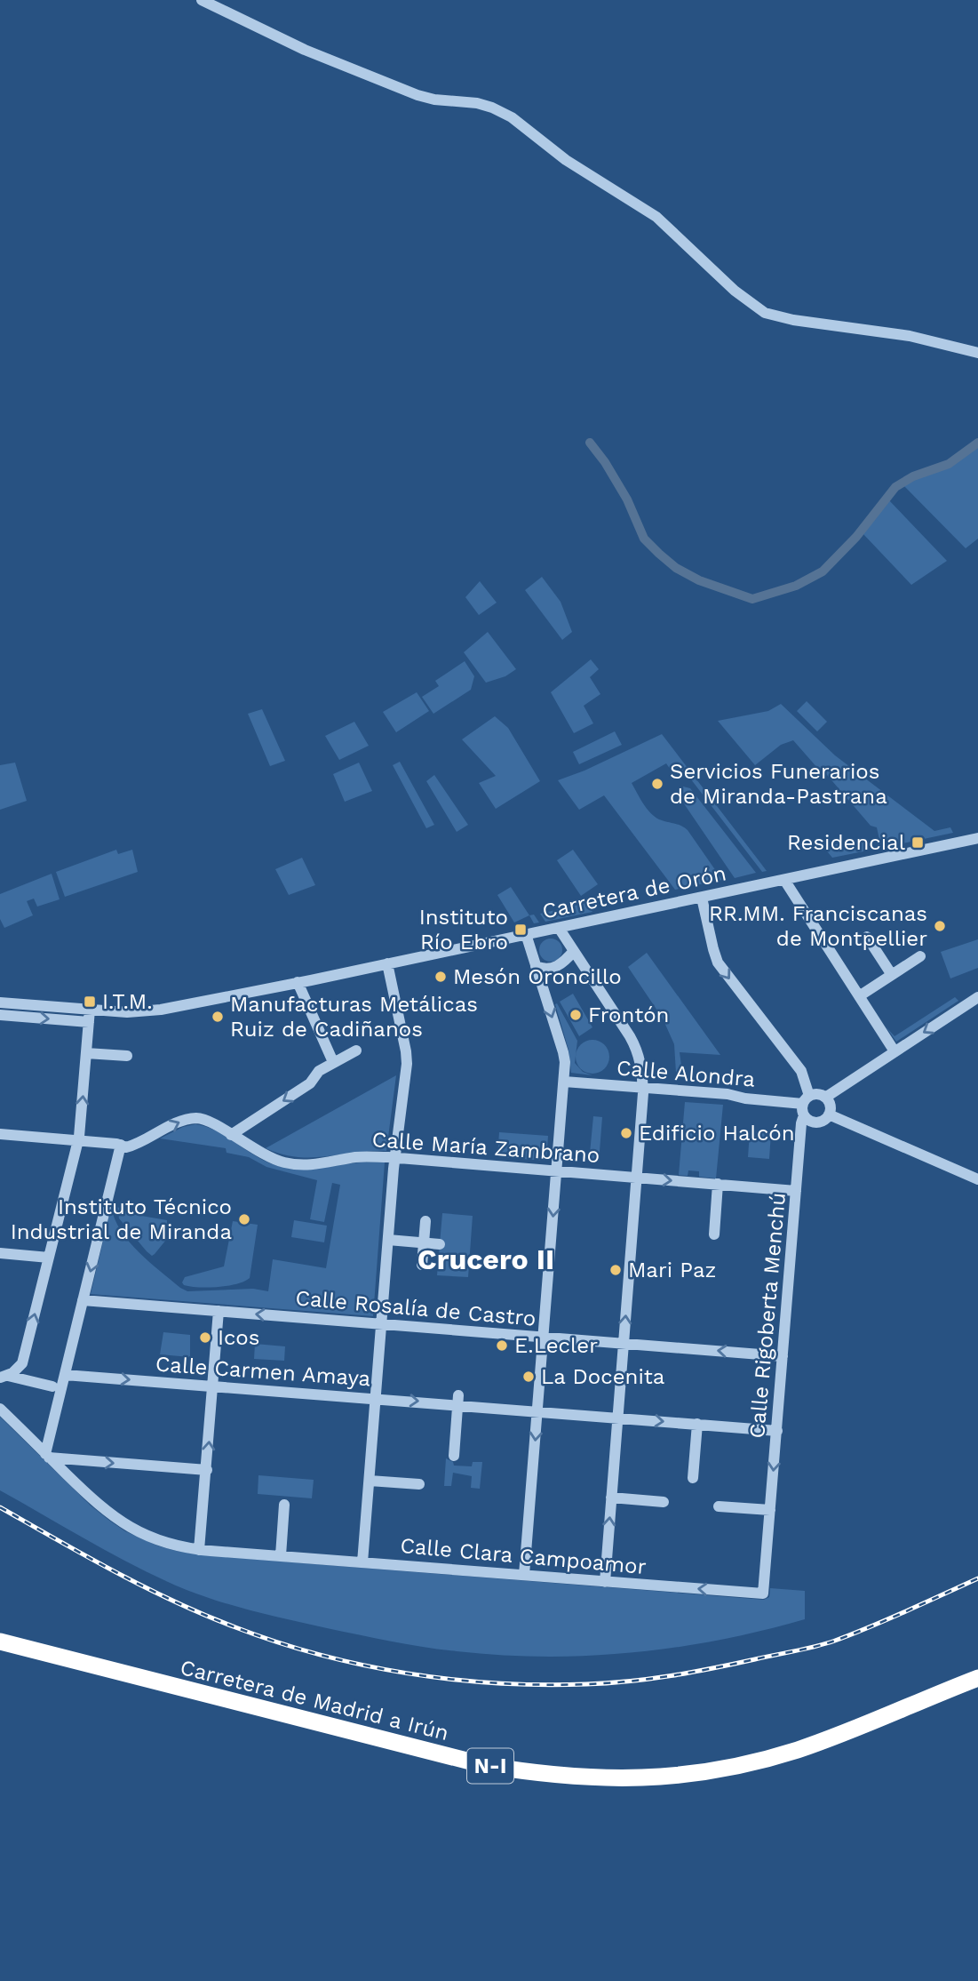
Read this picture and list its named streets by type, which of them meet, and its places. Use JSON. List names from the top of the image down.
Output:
{
  "streets": {
    "highway": ["Carretera de Madrid a Irún", "N-I"],
    "street": [
      "Carretera de Orón",
      "Calle Alondra",
      "Calle María Zambrano",
      "Calle Rosalía de Castro",
      "Calle Rigoberta Menchú",
      "Calle Carmen Amaya",
      "Calle Clara Campoamor"
    ]
  },
  "crossings": [
    ["Calle Alondra", "Calle Rigoberta Menchú"],
    ["Calle María Zambrano", "Calle Rigoberta Menchú"],
    ["Calle Rosalía de Castro", "Calle Rigoberta Menchú"],
    ["Calle Rigoberta Menchú", "Calle Carmen Amaya"],
    ["Calle Rigoberta Menchú", "Calle Clara Campoamor"]
  ],
  "one_way": ["Calle Rosalía de Castro"],
  "districts": ["Crucero II"],
  "places": {
    "other": [
      "Servicios Funerarios de Miranda-Pastrana",
      "RR.MM. Franciscanas de Montpellier",
      "Mesón Oroncillo",
      "Frontón",
      "Manufacturas Metálicas Ruiz de Cadiñanos",
      "Edificio Halcón",
      "Instituto Técnico Industrial de Miranda",
      "Mari Paz",
      "Icos",
      "E.Lecler",
      "La Docenita"
    ],
    "transit": ["Residencial", "Instituto Río Ebro", "I.T.M."]
  }
}
